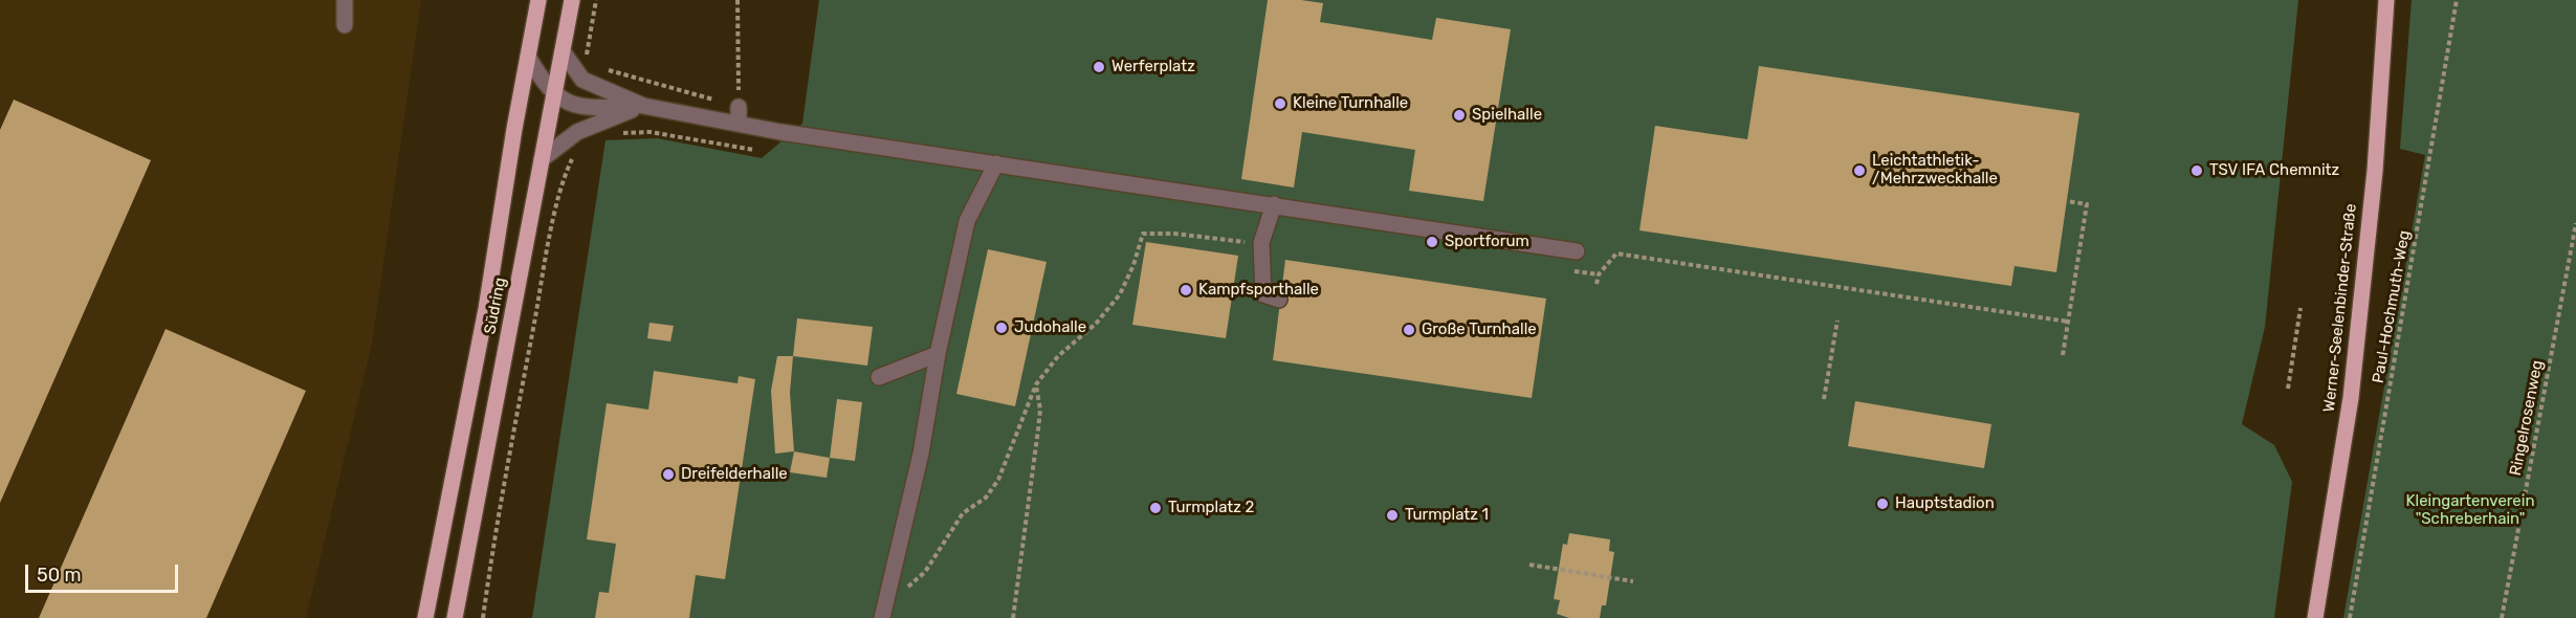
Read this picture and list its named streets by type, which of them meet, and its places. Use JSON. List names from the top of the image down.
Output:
{
  "streets": {
    "main road": ["Südring", "Werner-Seelenbinder-Straße"],
    "path": ["Paul-Hochmuth-Weg", "Ringelrosenweg"]
  },
  "parks": ["Kleingartenverein \"Schreberhain\""],
  "places": [
    "Werferplatz",
    "Kleine Turnhalle",
    "Spielhalle",
    "Leichtathletik- /Mehrzweckhalle",
    "TSV IFA Chemnitz",
    "Sportforum",
    "Kampfsporthalle",
    "Judohalle",
    "Große Turnhalle",
    "Dreifelderhalle",
    "Hauptstadion",
    "Turmplatz 2",
    "Turmplatz 1"
  ],
  "scale_bar": "50 m"
}
